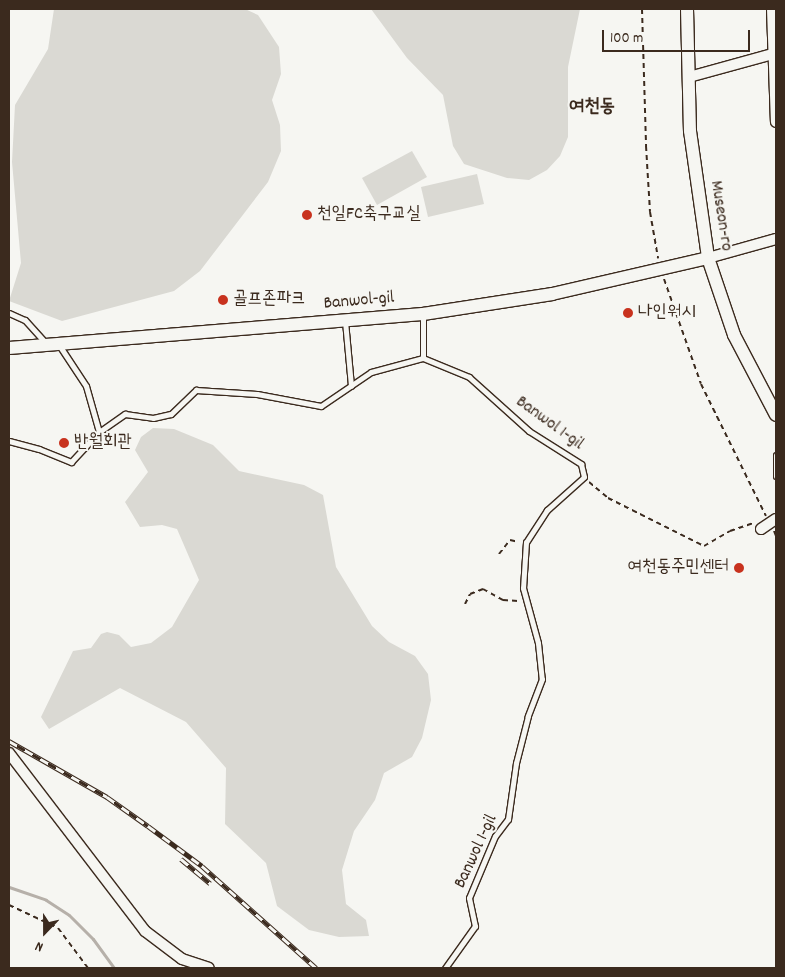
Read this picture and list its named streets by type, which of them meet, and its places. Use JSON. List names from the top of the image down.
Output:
{
  "streets": {
    "street": ["Museon-ro", "Banwol-gil"],
    "lane": ["Banwol 1-gil"]
  },
  "crossings": [
    ["Museon-ro", "Banwol-gil"]
  ],
  "districts": ["여천동"],
  "places": [
    "천일FC축구교실",
    "골프존파크",
    "나인워시",
    "반월회관",
    "여천동주민센터"
  ],
  "scale_bar": "100 m",
  "north": "bottom"
}
